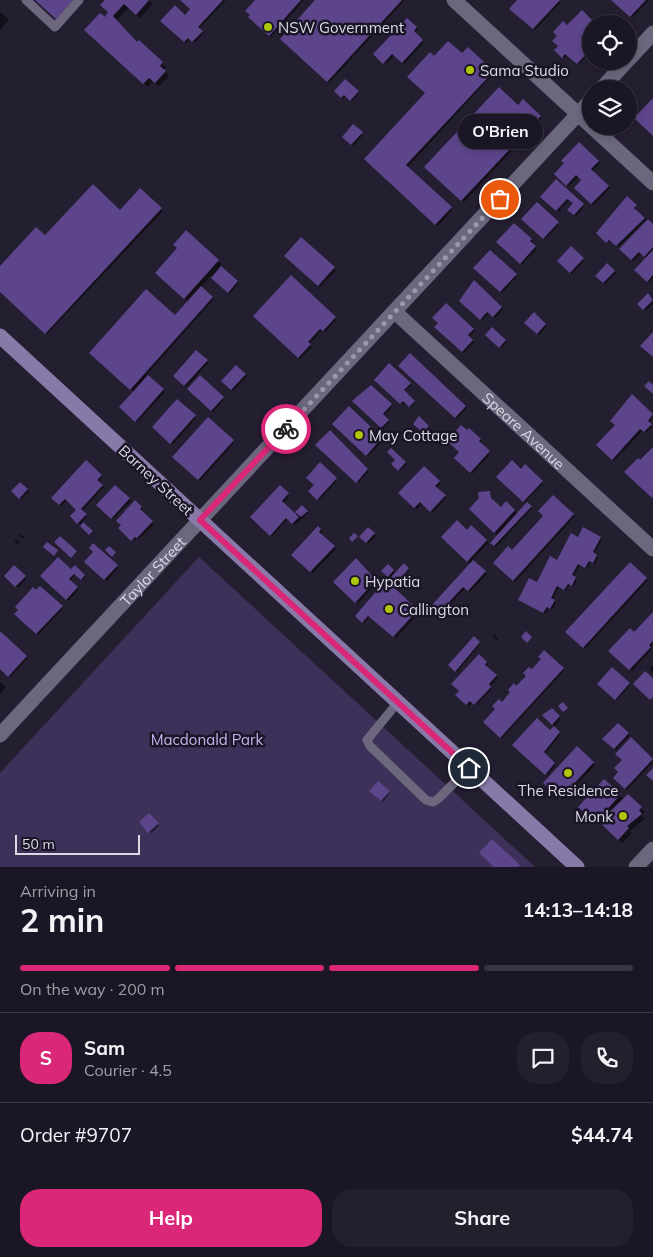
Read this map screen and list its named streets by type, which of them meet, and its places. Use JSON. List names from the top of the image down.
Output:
{
  "streets": {
    "main road": ["Barney Street"],
    "street": ["Speare Avenue", "Taylor Street"]
  },
  "crossings": [
    ["Speare Avenue", "Taylor Street"],
    ["Barney Street", "Taylor Street"]
  ],
  "parks": ["Macdonald Park"],
  "places": [
    "NSW Government",
    "Sama Studio",
    "O'Brien",
    "May Cottage",
    "Hypatia",
    "Callington",
    "The Residence",
    "Monk"
  ],
  "scale_bar": "50 m",
  "page": {
    "bubble": "O'Brien",
    "scale": "50 m",
    "heading": ["2 min", "Arriving in", "14:13–14:18"],
    "panel": [
      "Sam",
      "Courier · 4.5",
      "Order #9707",
      "$44.74"
    ],
    "bar": "On the way · 200 m",
    "round": "S",
    "buttons": ["Help", "Share"]
  }
}
